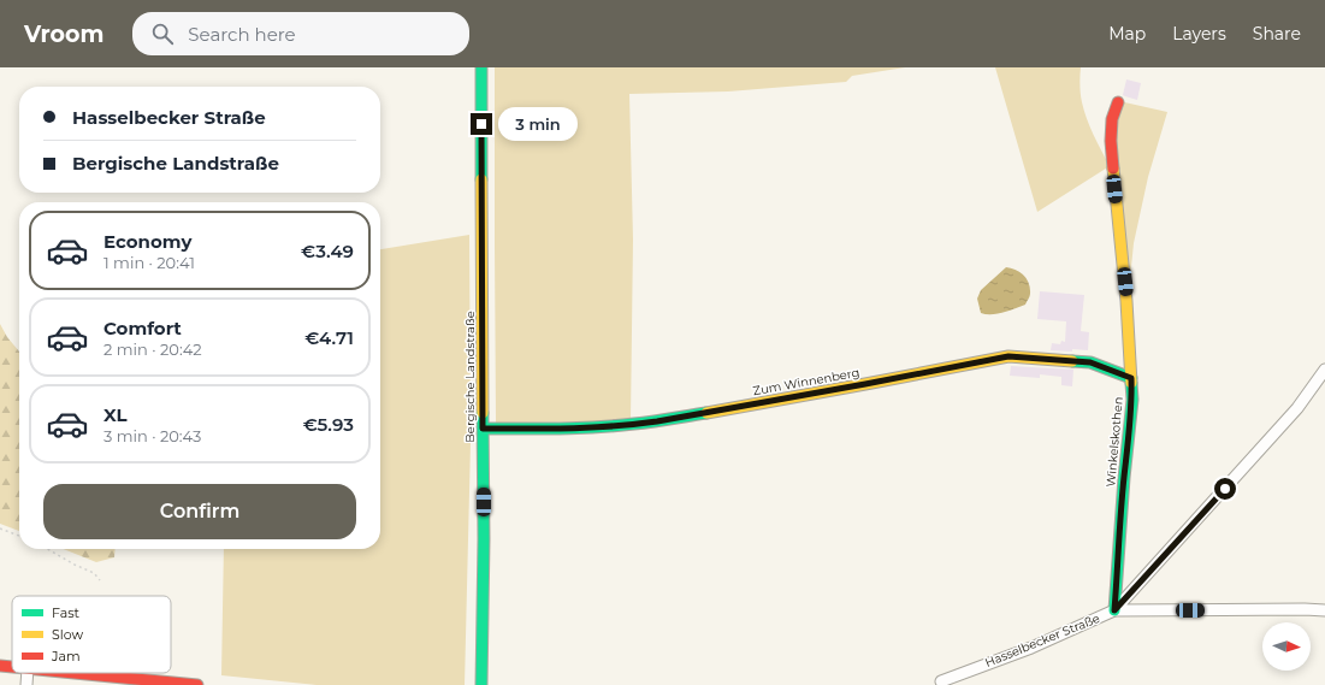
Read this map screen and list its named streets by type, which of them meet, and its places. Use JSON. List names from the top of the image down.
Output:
{
  "streets": {
    "street": [
      "Bergische Landstraße",
      "Zum Winnenberg",
      "Winkelskothen",
      "Hasselbecker Straße"
    ]
  },
  "crossings": [
    ["Bergische Landstraße", "Zum Winnenberg"],
    ["Zum Winnenberg", "Winkelskothen"],
    ["Winkelskothen", "Hasselbecker Straße"]
  ],
  "legend": ["Fast", "Slow", "Jam"],
  "north": "right",
  "page": {
    "header": "Vroom",
    "search": "Search here",
    "nav": ["Map", "Layers", "Share"],
    "banner": ["Hasselbecker Straße", "Bergische Landstraße"],
    "bubble": "3 min",
    "list": [
      {
        "name": "Economy",
        "note": "1 min · 20:41",
        "value": "€3.49"
      },
      {
        "name": "Comfort",
        "note": "2 min · 20:42",
        "value": "€4.71"
      },
      {
        "name": "XL",
        "note": "3 min · 20:43",
        "value": "€5.93"
      }
    ],
    "buttons": "Confirm"
  }
}
